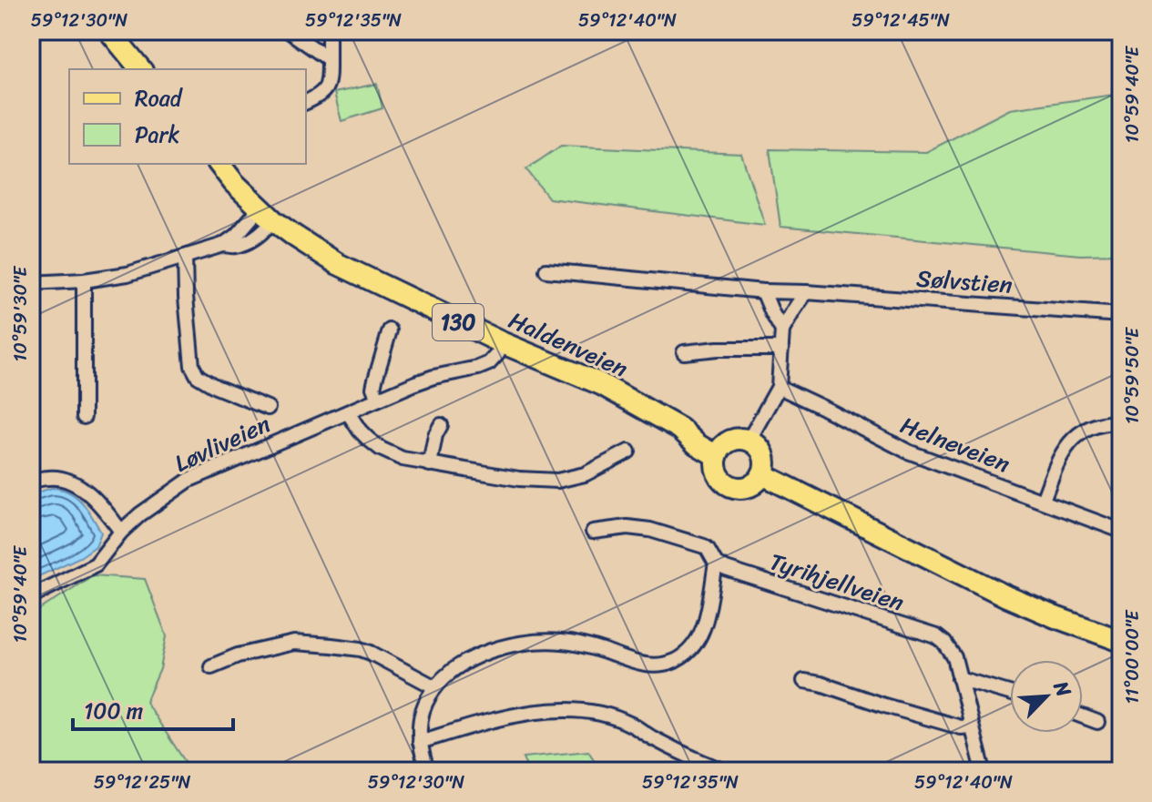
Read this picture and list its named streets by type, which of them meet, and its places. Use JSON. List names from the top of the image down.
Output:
{
  "streets": {
    "main road": ["130", "Haldenveien"],
    "street": [
      "Sølvstien",
      "Løvliveien",
      "Helneveien",
      "Tyrihjellveien"
    ]
  },
  "crossings": [
    ["Haldenveien", "Løvliveien"]
  ],
  "legend": ["Road", "Park"],
  "scale_bar": "100 m",
  "north": "top right",
  "coordinates": [
    "59°12'30\"N",
    "59°12'35\"N",
    "59°12'40\"N",
    "59°12'45\"N",
    "10°59'40\"E",
    "10°59'30\"E",
    "10°59'50\"E",
    "11°00'00\"E",
    "59°12'25\"N"
  ]
}
